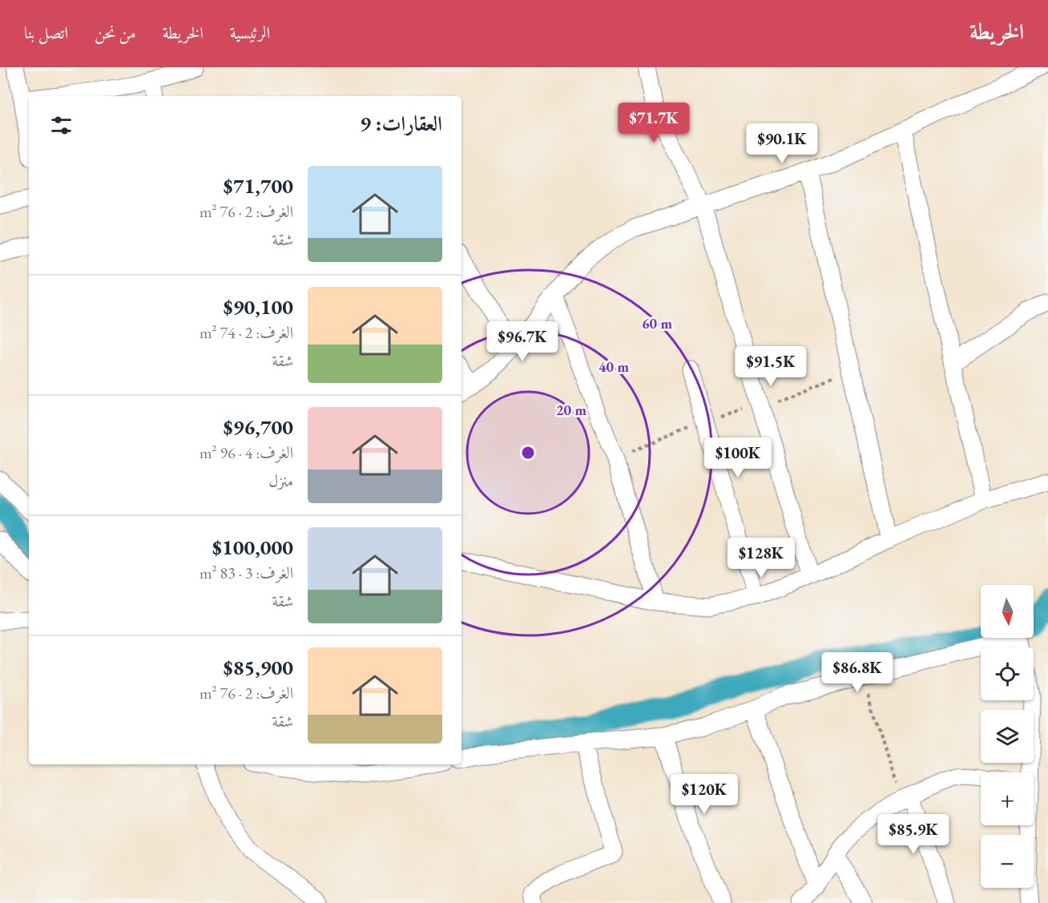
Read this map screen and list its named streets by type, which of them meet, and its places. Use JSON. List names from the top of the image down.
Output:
{
  "north": "bottom",
  "page": {
    "header": "الخريطة",
    "nav": [
      "الرئيسية",
      "الخريطة",
      "من نحن",
      "اتصل بنا"
    ],
    "heading": "العقارات: 9",
    "price": [
      "$71.7K",
      "$90.1K",
      "$96.7K",
      "$91.5K",
      "$100K",
      "$128K",
      "$86.8K",
      "$120K",
      "$85.9K"
    ],
    "list": [
      {
        "name": "$71,700",
        "note": "الغرف: 2 · 76 m² · شقة"
      },
      {
        "name": "$90,100",
        "note": "الغرف: 2 · 74 m² · شقة"
      },
      {
        "name": "$96,700",
        "note": "الغرف: 4 · 96 m² · منزل"
      },
      {
        "name": "$100,000",
        "note": "الغرف: 3 · 83 m² · شقة"
      },
      {
        "name": "$85,900",
        "note": "الغرف: 2 · 76 m² · شقة"
      }
    ],
    "map_buttons": ["+", "−"]
  },
  "rings": ["60 m", "40 m", "20 m"]
}
